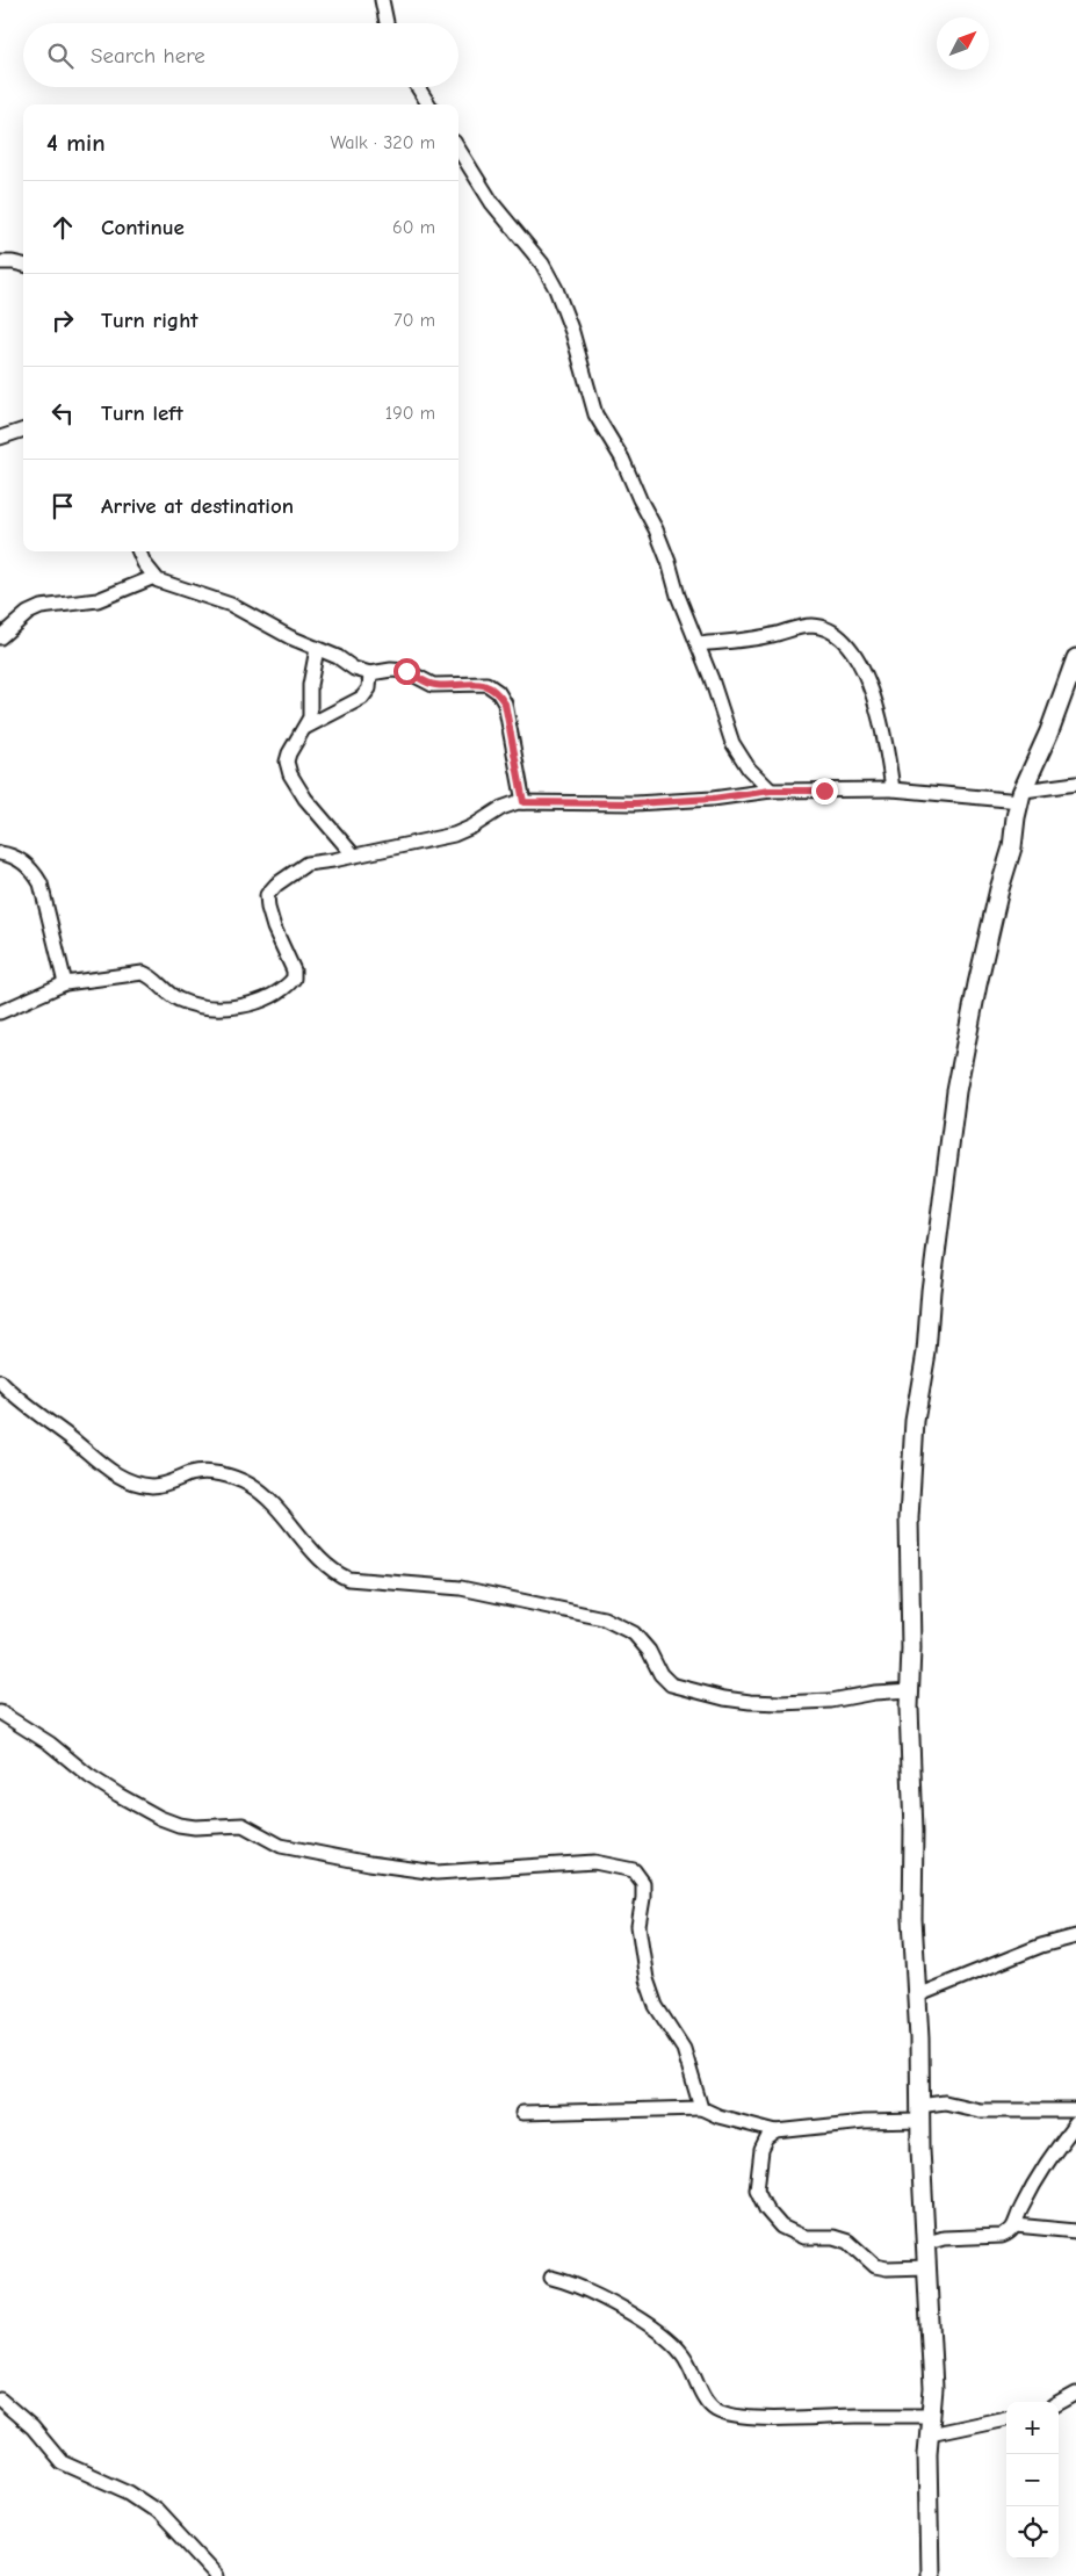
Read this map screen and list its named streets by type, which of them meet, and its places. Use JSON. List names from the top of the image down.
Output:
{
  "north": "top right",
  "page": {
    "search": "Search here",
    "heading": ["4 min", "Walk · 320 m"],
    "list": [
      ["Continue", "60 m"],
      ["Turn right", "70 m"],
      ["Turn left", "190 m"],
      "Arrive at destination"
    ],
    "map_buttons": ["+", "−"]
  }
}
